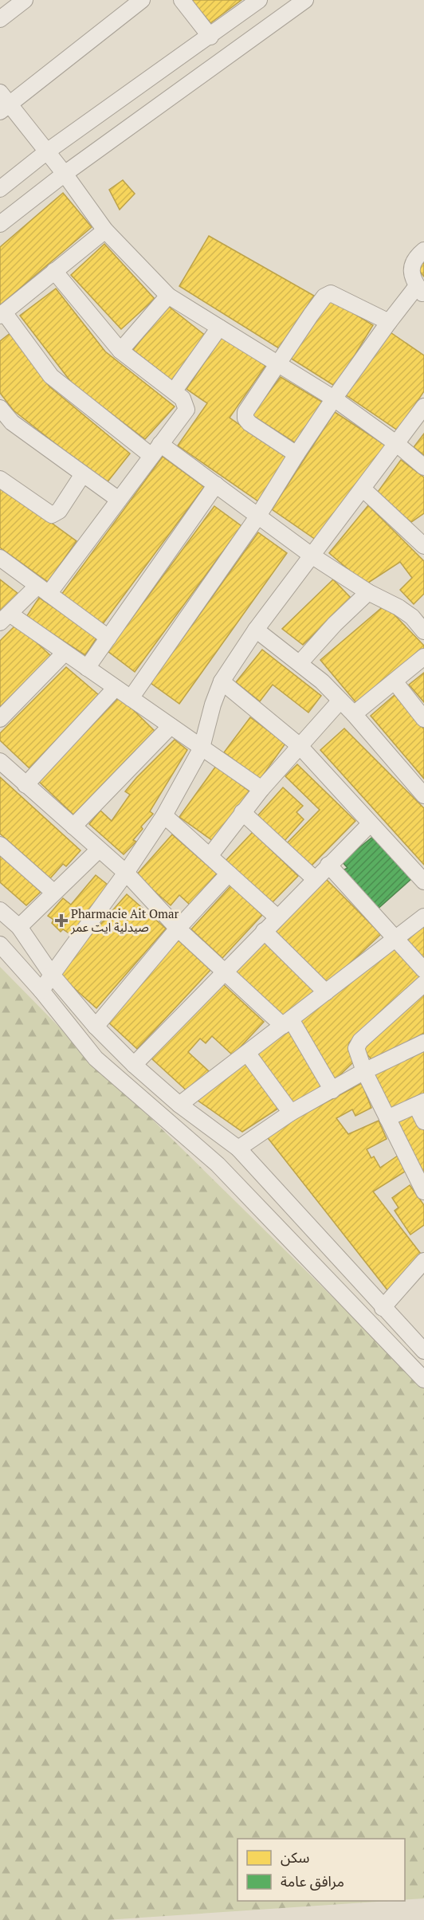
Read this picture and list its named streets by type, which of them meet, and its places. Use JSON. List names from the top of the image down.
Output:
{
  "places": {
    "health": ["Pharmacie Ait Omar صيدلية ايت عمر"]
  },
  "legend": ["سكن", "مرافق عامة"]
}
